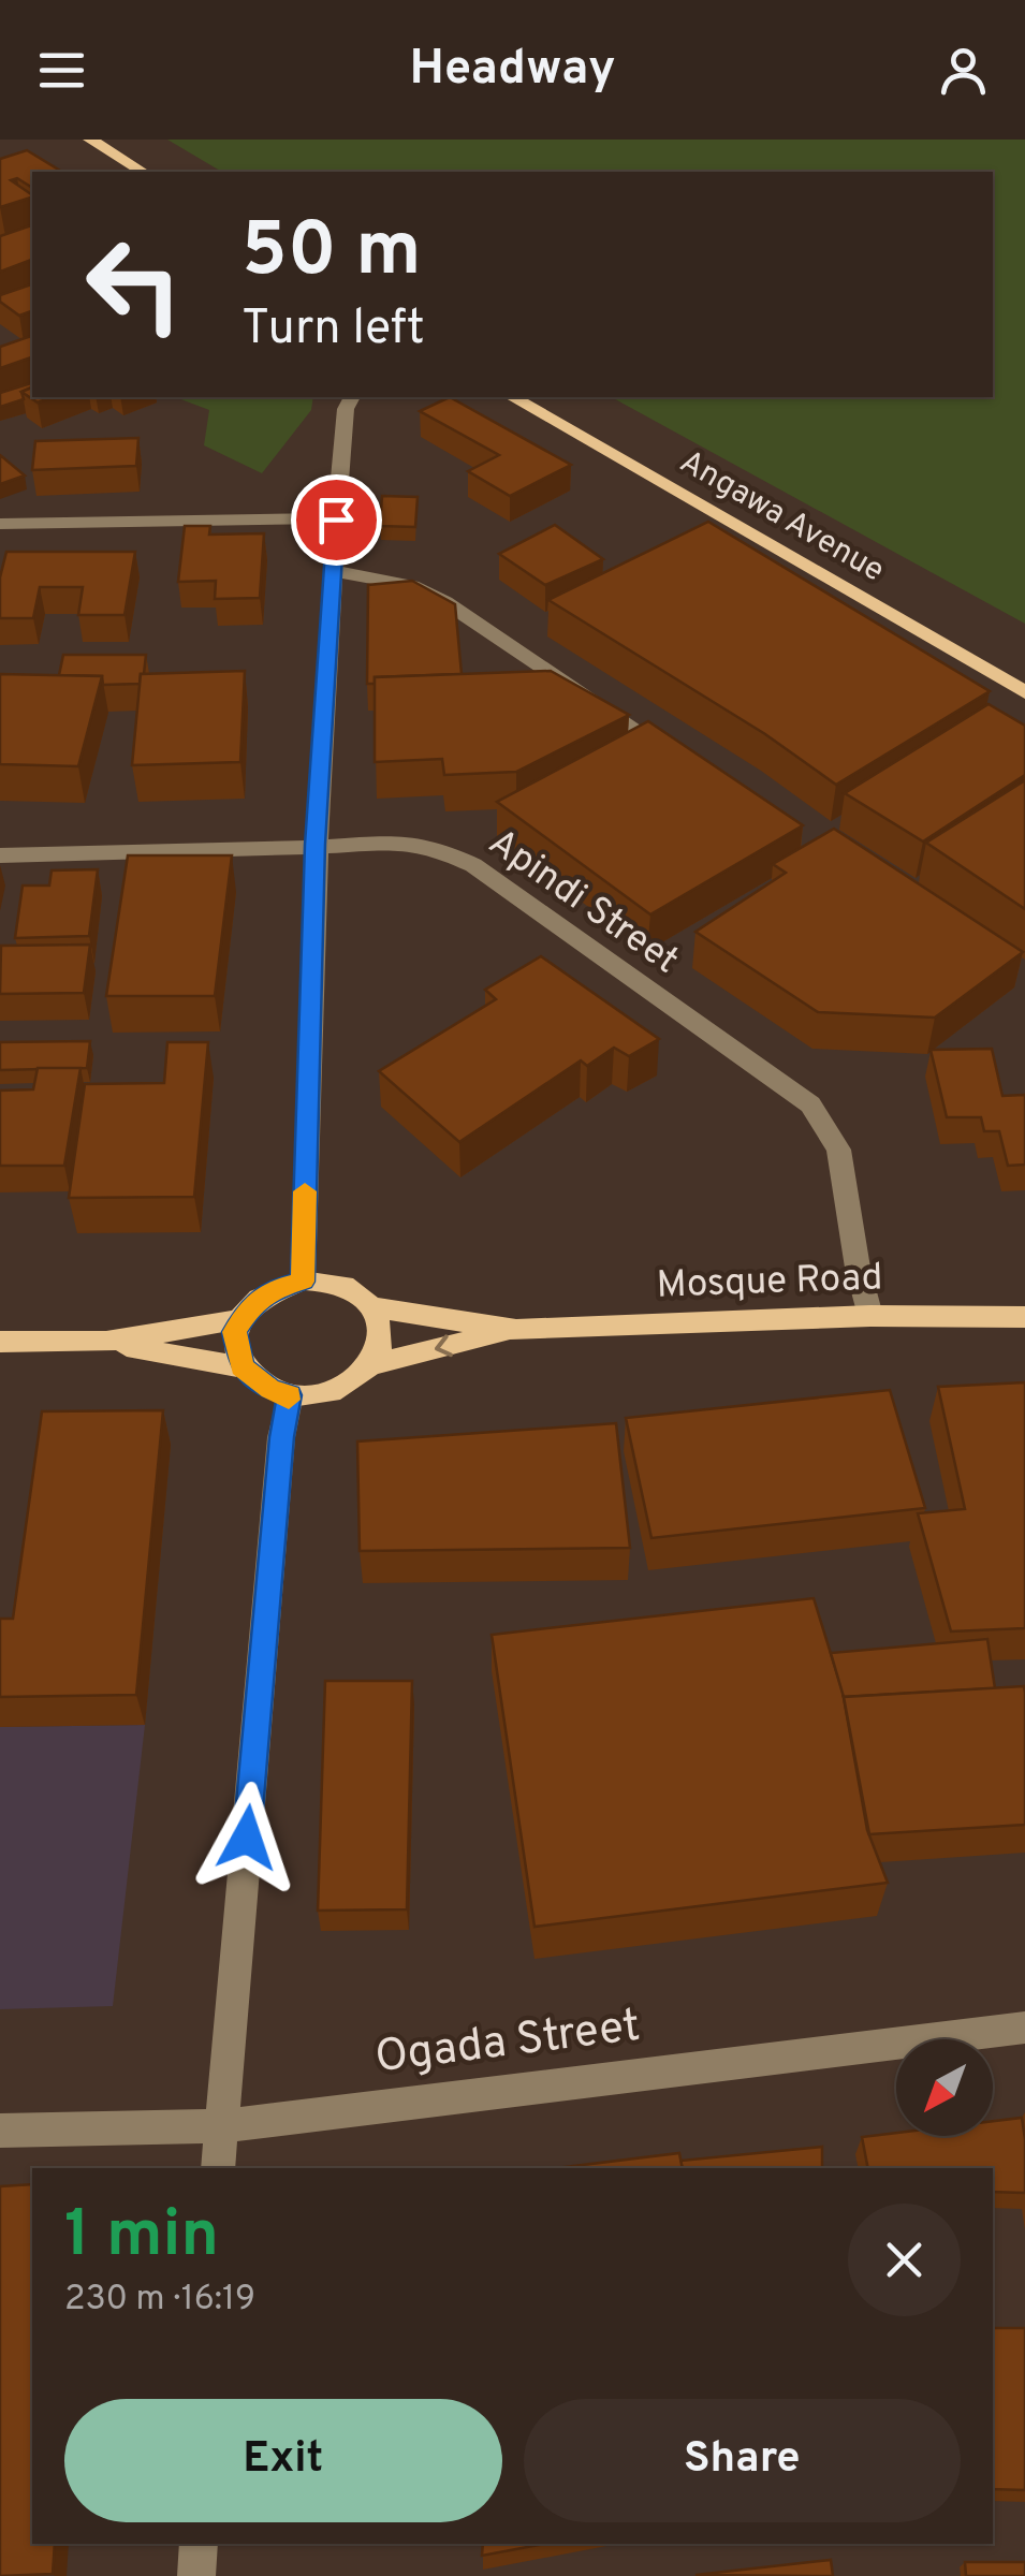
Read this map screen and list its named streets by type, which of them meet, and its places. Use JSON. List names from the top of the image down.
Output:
{
  "streets": {
    "main road": ["Angawa Avenue", "Mosque Road"],
    "street": ["Apindi Street", "Ogada Street"]
  },
  "crossings": [
    ["Apindi Street", "Mosque Road"]
  ],
  "north": "bottom left",
  "page": {
    "header": "Headway",
    "turn": ["50 m", "Turn left"],
    "heading": ["1 min", "230 m · 16:19"],
    "buttons": ["Exit", "Share"]
  }
}
